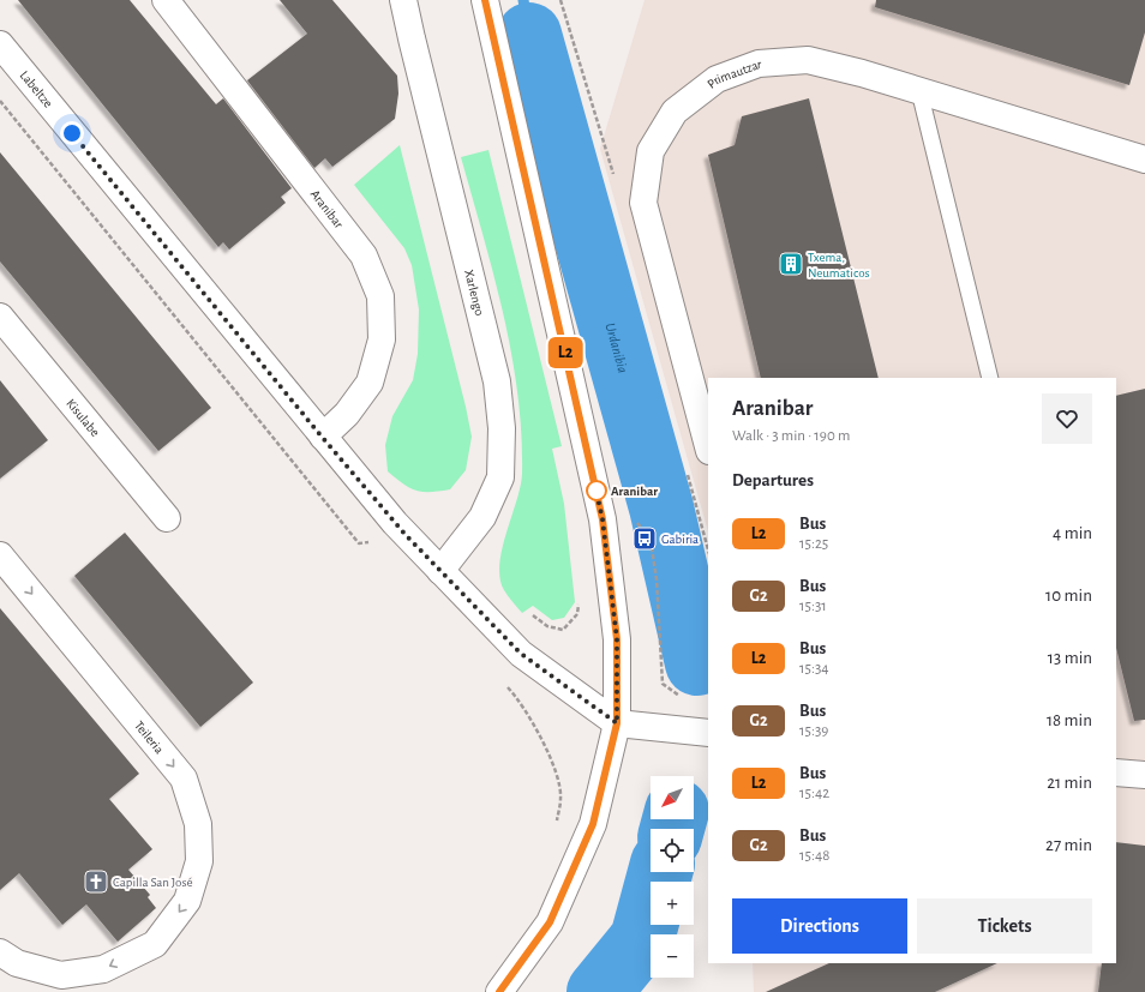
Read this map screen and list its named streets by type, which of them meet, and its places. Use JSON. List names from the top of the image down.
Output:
{
  "streets": {
    "street": [
      "Primautzar",
      "Labeltze",
      "Aranibar",
      "Xarlengo",
      "Kisulabe",
      "Teileria"
    ]
  },
  "crossings": [
    ["Labeltze", "Aranibar"],
    ["Labeltze", "Xarlengo"]
  ],
  "water": ["Urdanibia"],
  "places": {
    "building": ["Txema, Neumaticos"],
    "other": ["Aranibar"],
    "bus stop": ["Gabiria"],
    "church": ["Capilla San José"]
  },
  "lines": ["bus line L2"],
  "north": "bottom left",
  "page": {
    "on_map": "L2",
    "heading": [
      ["Aranibar", "Walk · 3 min · 190 m"],
      "Departures"
    ],
    "list": [
      {
        "mark": "L2",
        "name": "Bus",
        "note": "15:25",
        "value": "4 min"
      },
      {
        "mark": "G2",
        "name": "Bus",
        "note": "15:31",
        "value": "10 min"
      },
      {
        "mark": "L2",
        "name": "Bus",
        "note": "15:34",
        "value": "13 min"
      },
      {
        "mark": "G2",
        "name": "Bus",
        "note": "15:39",
        "value": "18 min"
      },
      {
        "mark": "L2",
        "name": "Bus",
        "note": "15:42",
        "value": "21 min"
      },
      {
        "mark": "G2",
        "name": "Bus",
        "note": "15:48",
        "value": "27 min"
      }
    ],
    "map_buttons": ["+", "−"],
    "buttons": ["Directions", "Tickets"]
  }
}
